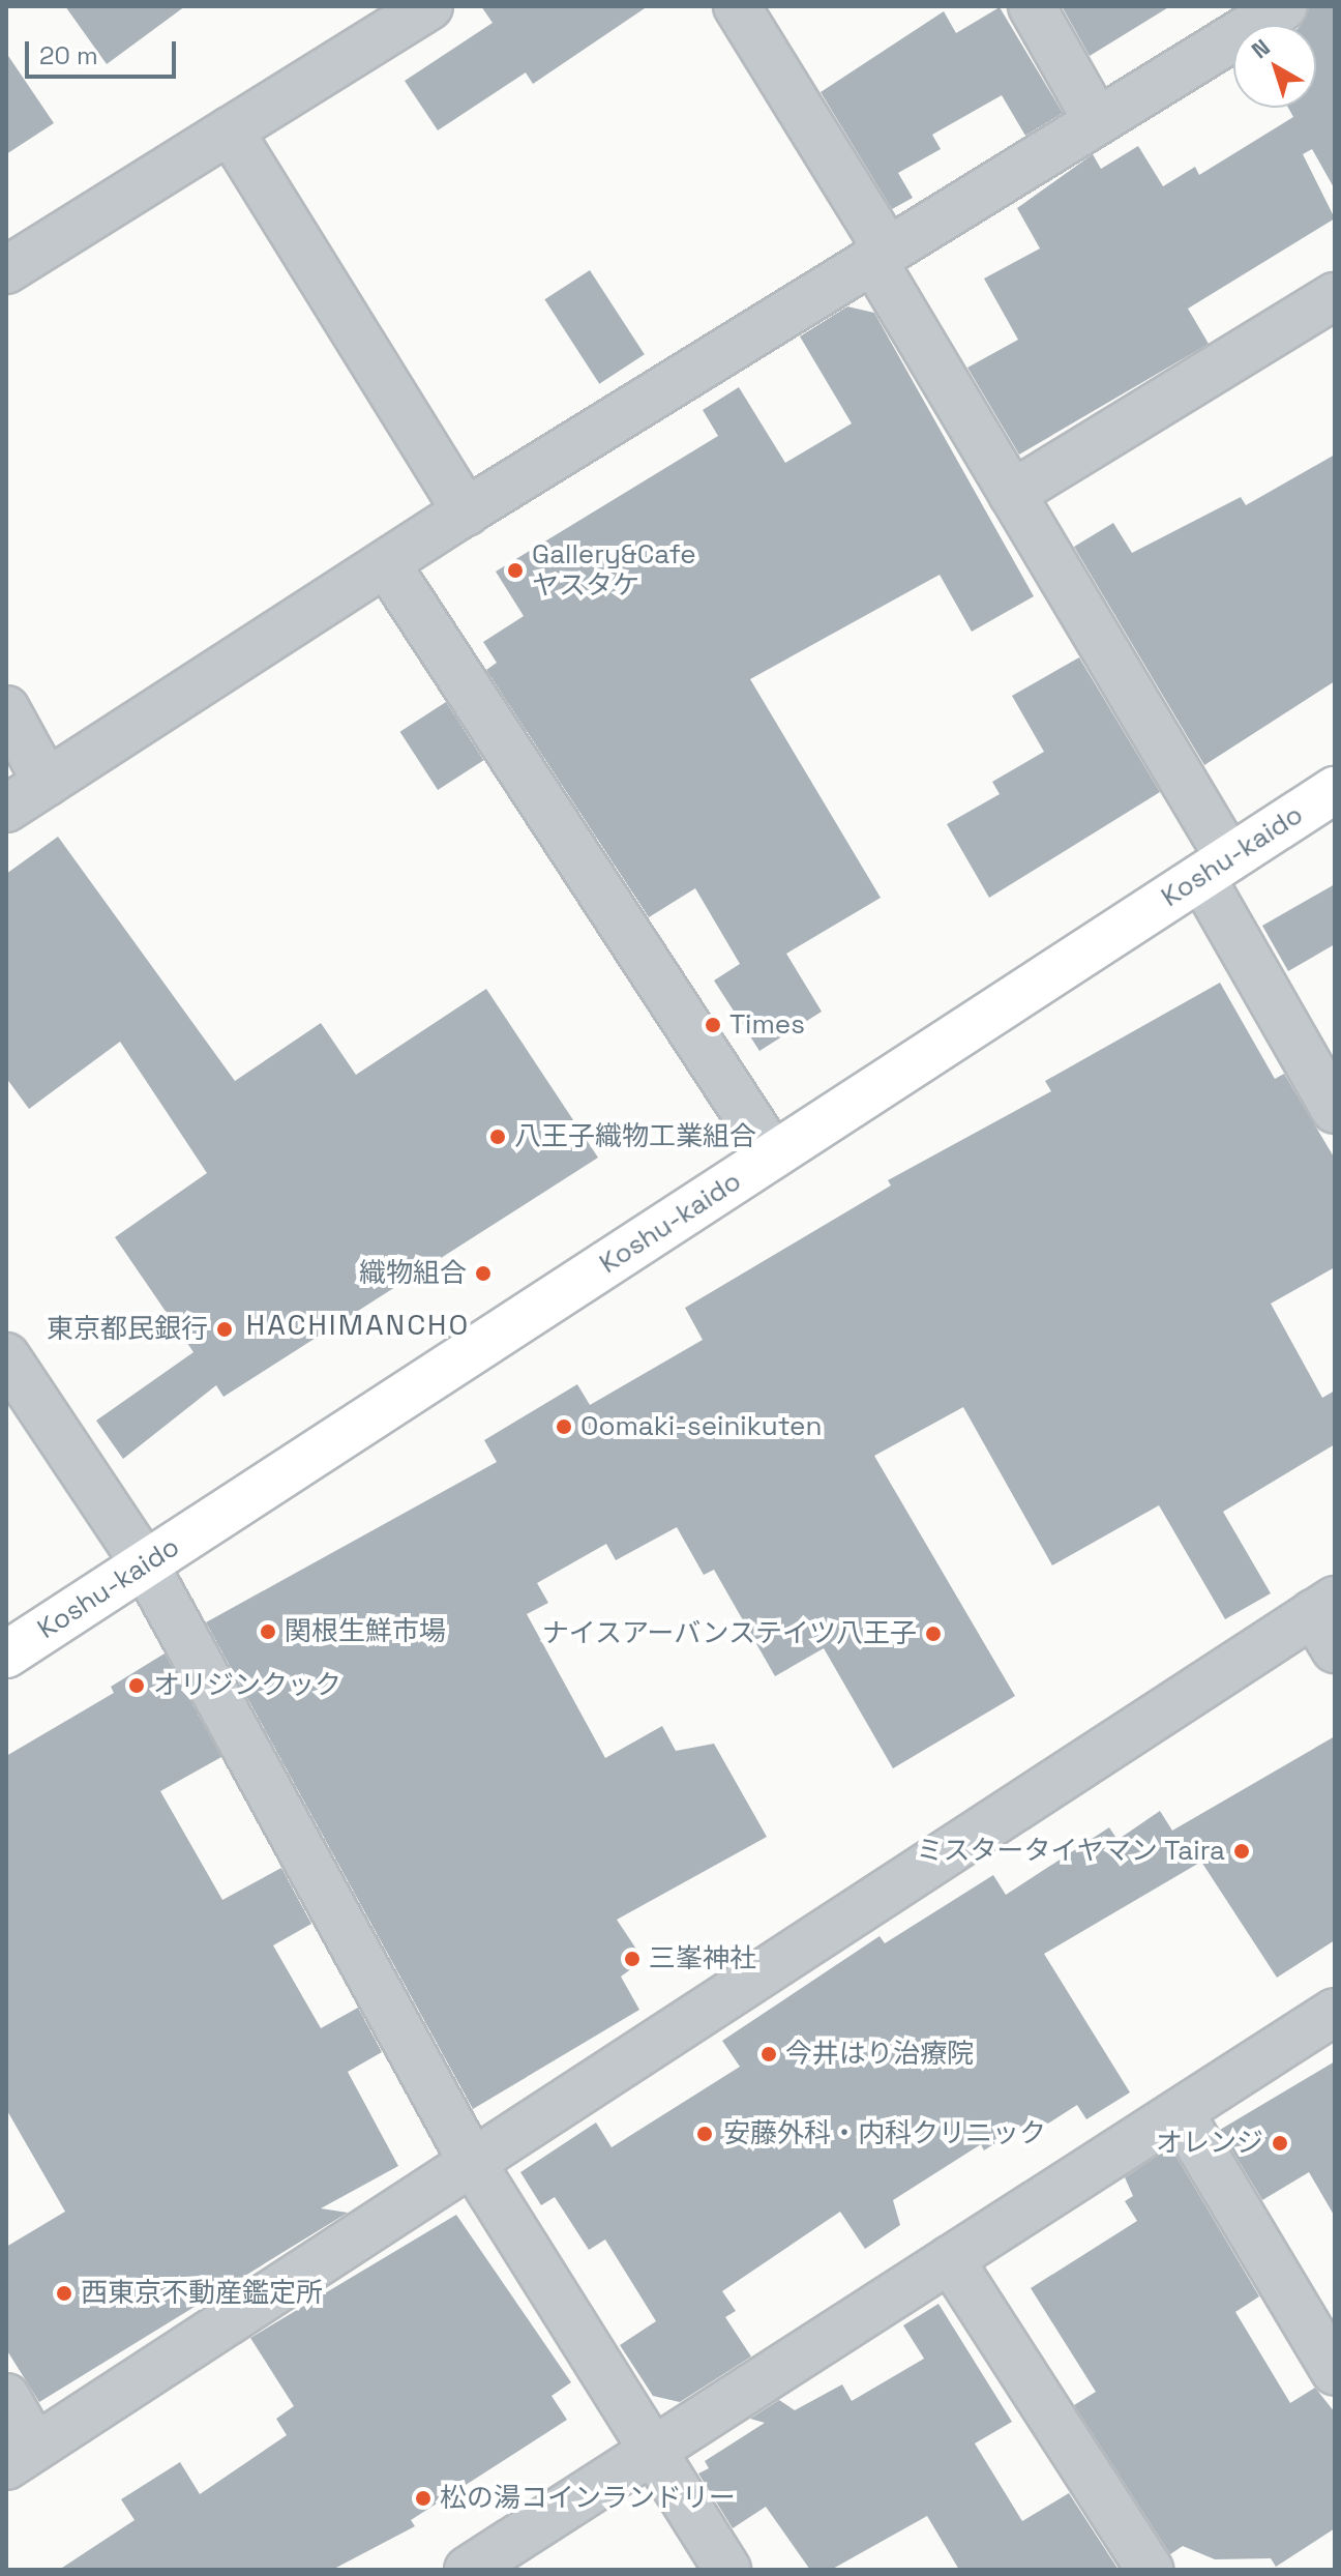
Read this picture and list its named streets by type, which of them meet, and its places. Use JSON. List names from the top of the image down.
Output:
{
  "streets": {
    "highway": ["Koshu-kaido"]
  },
  "districts": ["HACHIMANCHO"],
  "places": [
    "Gallery&Cafe ヤスタケ",
    "Times",
    "八王子織物工業組合",
    "織物組合",
    "東京都民銀行",
    "Oomaki-seinikuten",
    "関根生鮮市場",
    "ナイスアーバンステイツ八王子",
    "オリジンクック",
    "ミスタータイヤマン Taira",
    "三峯神社",
    "今井はり治療院",
    "安藤外科・内科クリニック",
    "オレンジ",
    "西東京不動産鑑定所",
    "松の湯コインランドリー"
  ],
  "scale_bar": "20 m",
  "north": "top left"
}
